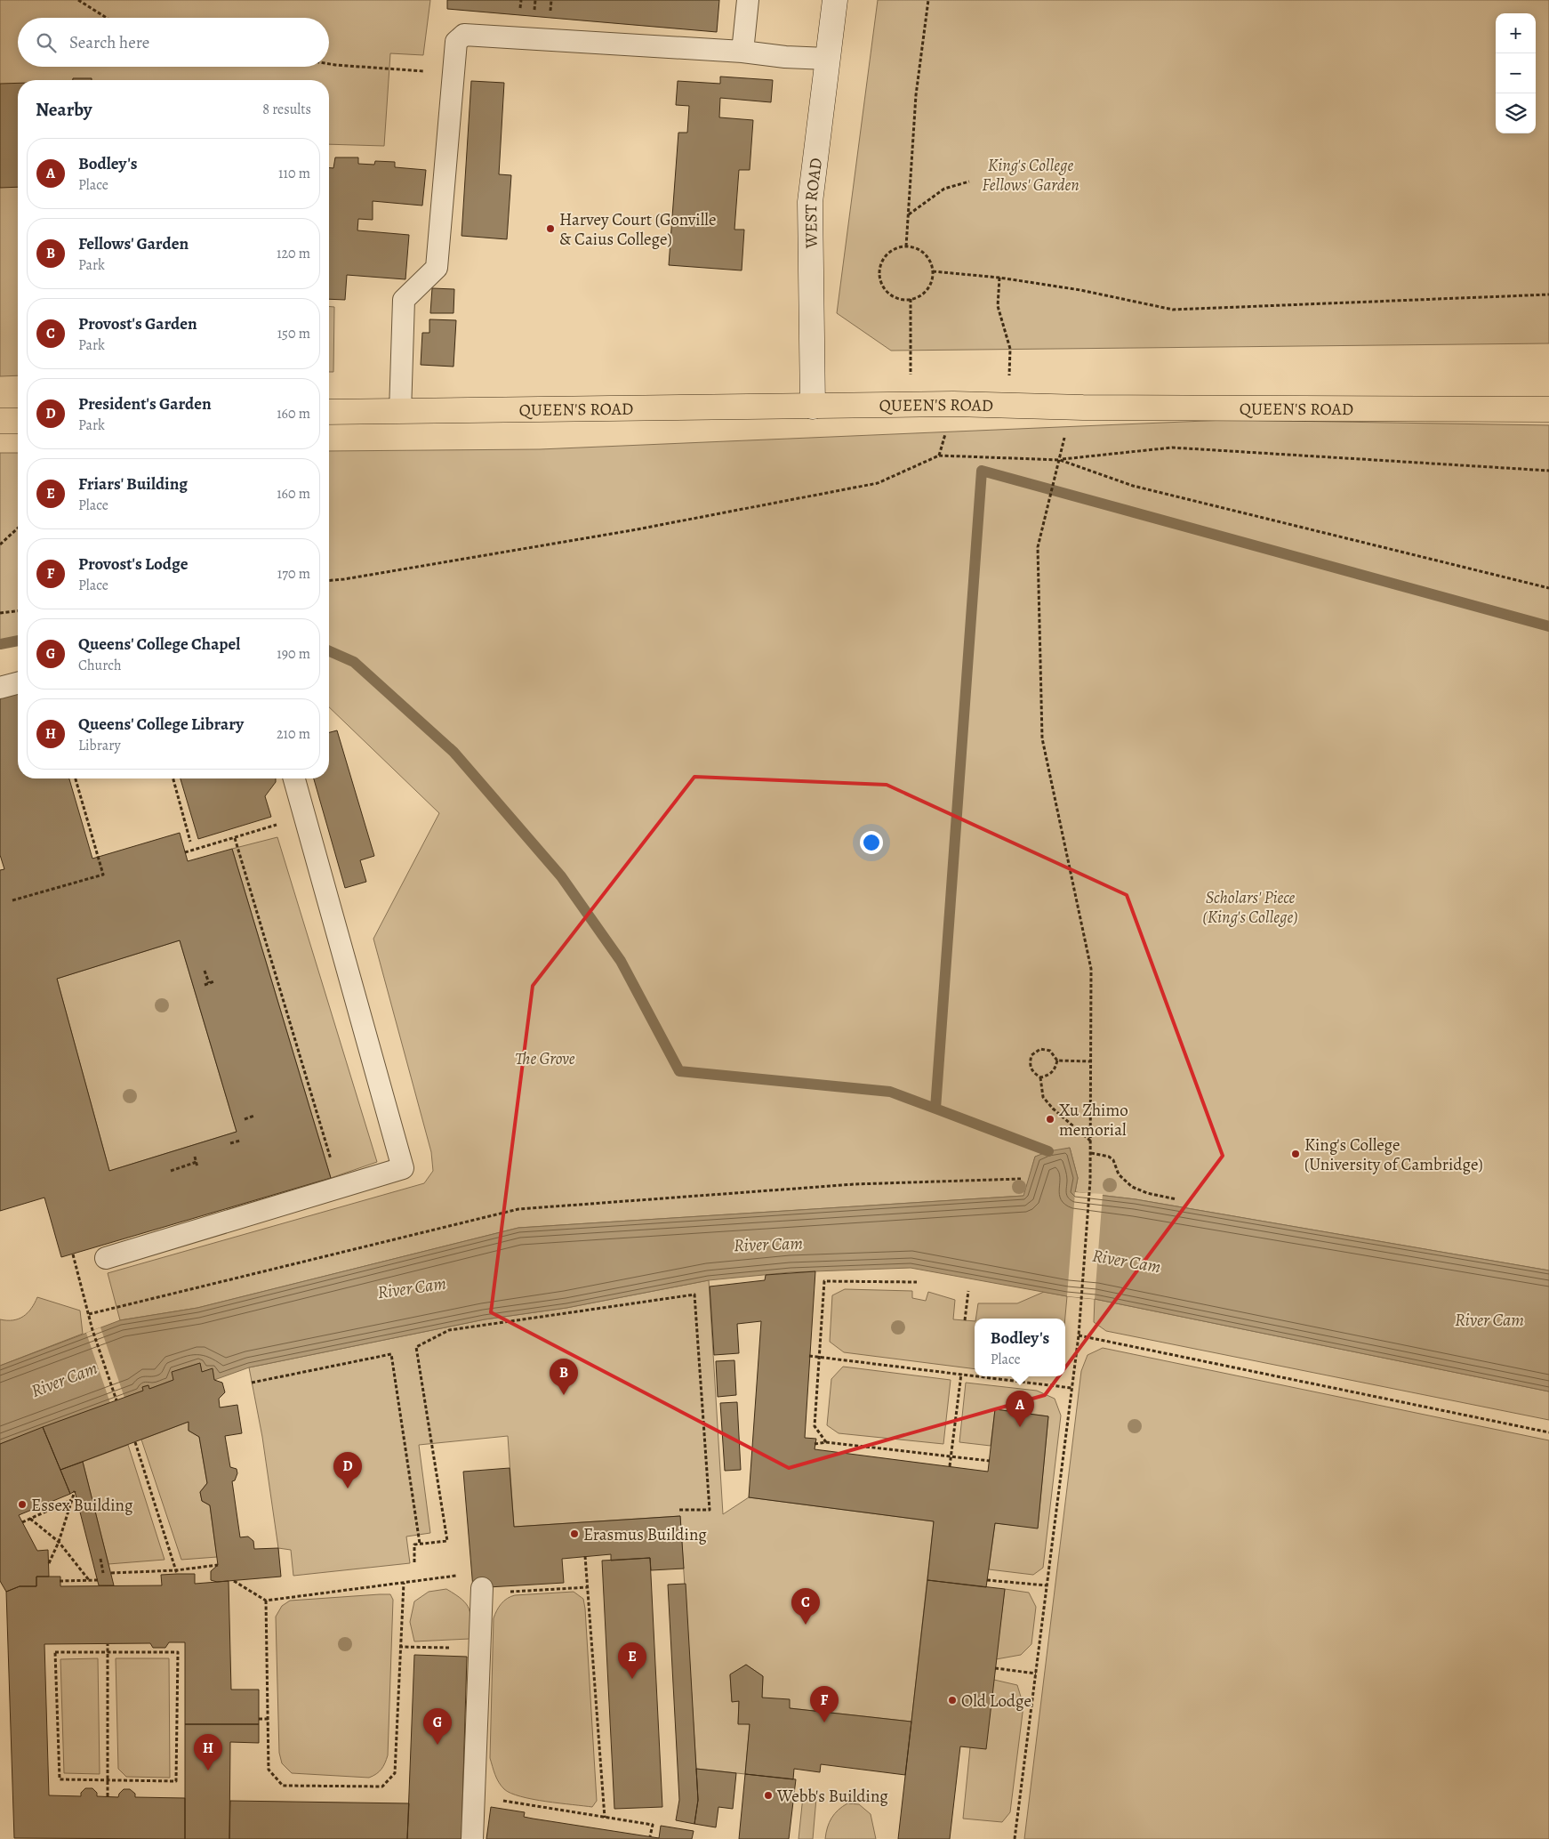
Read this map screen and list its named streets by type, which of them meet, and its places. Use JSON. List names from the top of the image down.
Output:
{
  "streets": {
    "main road": ["QUEEN'S ROAD"],
    "street": ["WEST ROAD"]
  },
  "crossings": [
    ["WEST ROAD", "QUEEN'S ROAD"]
  ],
  "water": ["River Cam"],
  "parks": ["King's College Fellows' Garden", "Scholars' Piece (King's College)", "The Grove"],
  "places": [
    "Harvey Court (Gonville & Caius College)",
    "Xu Zhimo memorial",
    "King's College (University of Cambridge)",
    "Essex Building",
    "Erasmus Building",
    "Old Lodge",
    "Webb's Building"
  ],
  "page": {
    "map_buttons": ["+", "−"],
    "search": "Search here",
    "heading": ["Nearby", "8 results"],
    "list": [
      {
        "mark": "A",
        "name": "Bodley's",
        "note": "Place",
        "value": "110 m"
      },
      {
        "mark": "B",
        "name": "Fellows' Garden",
        "note": "Park",
        "value": "120 m"
      },
      {
        "mark": "C",
        "name": "Provost's Garden",
        "note": "Park",
        "value": "150 m"
      },
      {
        "mark": "D",
        "name": "President's Garden",
        "note": "Park",
        "value": "160 m"
      },
      {
        "mark": "E",
        "name": "Friars' Building",
        "note": "Place",
        "value": "160 m"
      },
      {
        "mark": "F",
        "name": "Provost's Lodge",
        "note": "Place",
        "value": "170 m"
      },
      {
        "mark": "G",
        "name": "Queens' College Chapel",
        "note": "Church",
        "value": "190 m"
      },
      {
        "mark": "H",
        "name": "Queens' College Library",
        "note": "Library",
        "value": "210 m"
      }
    ],
    "popup": ["Bodley's", "Place"],
    "pins": [
      "B",
      "A",
      "D",
      "C",
      "E",
      "F",
      "G",
      "H"
    ]
  }
}
